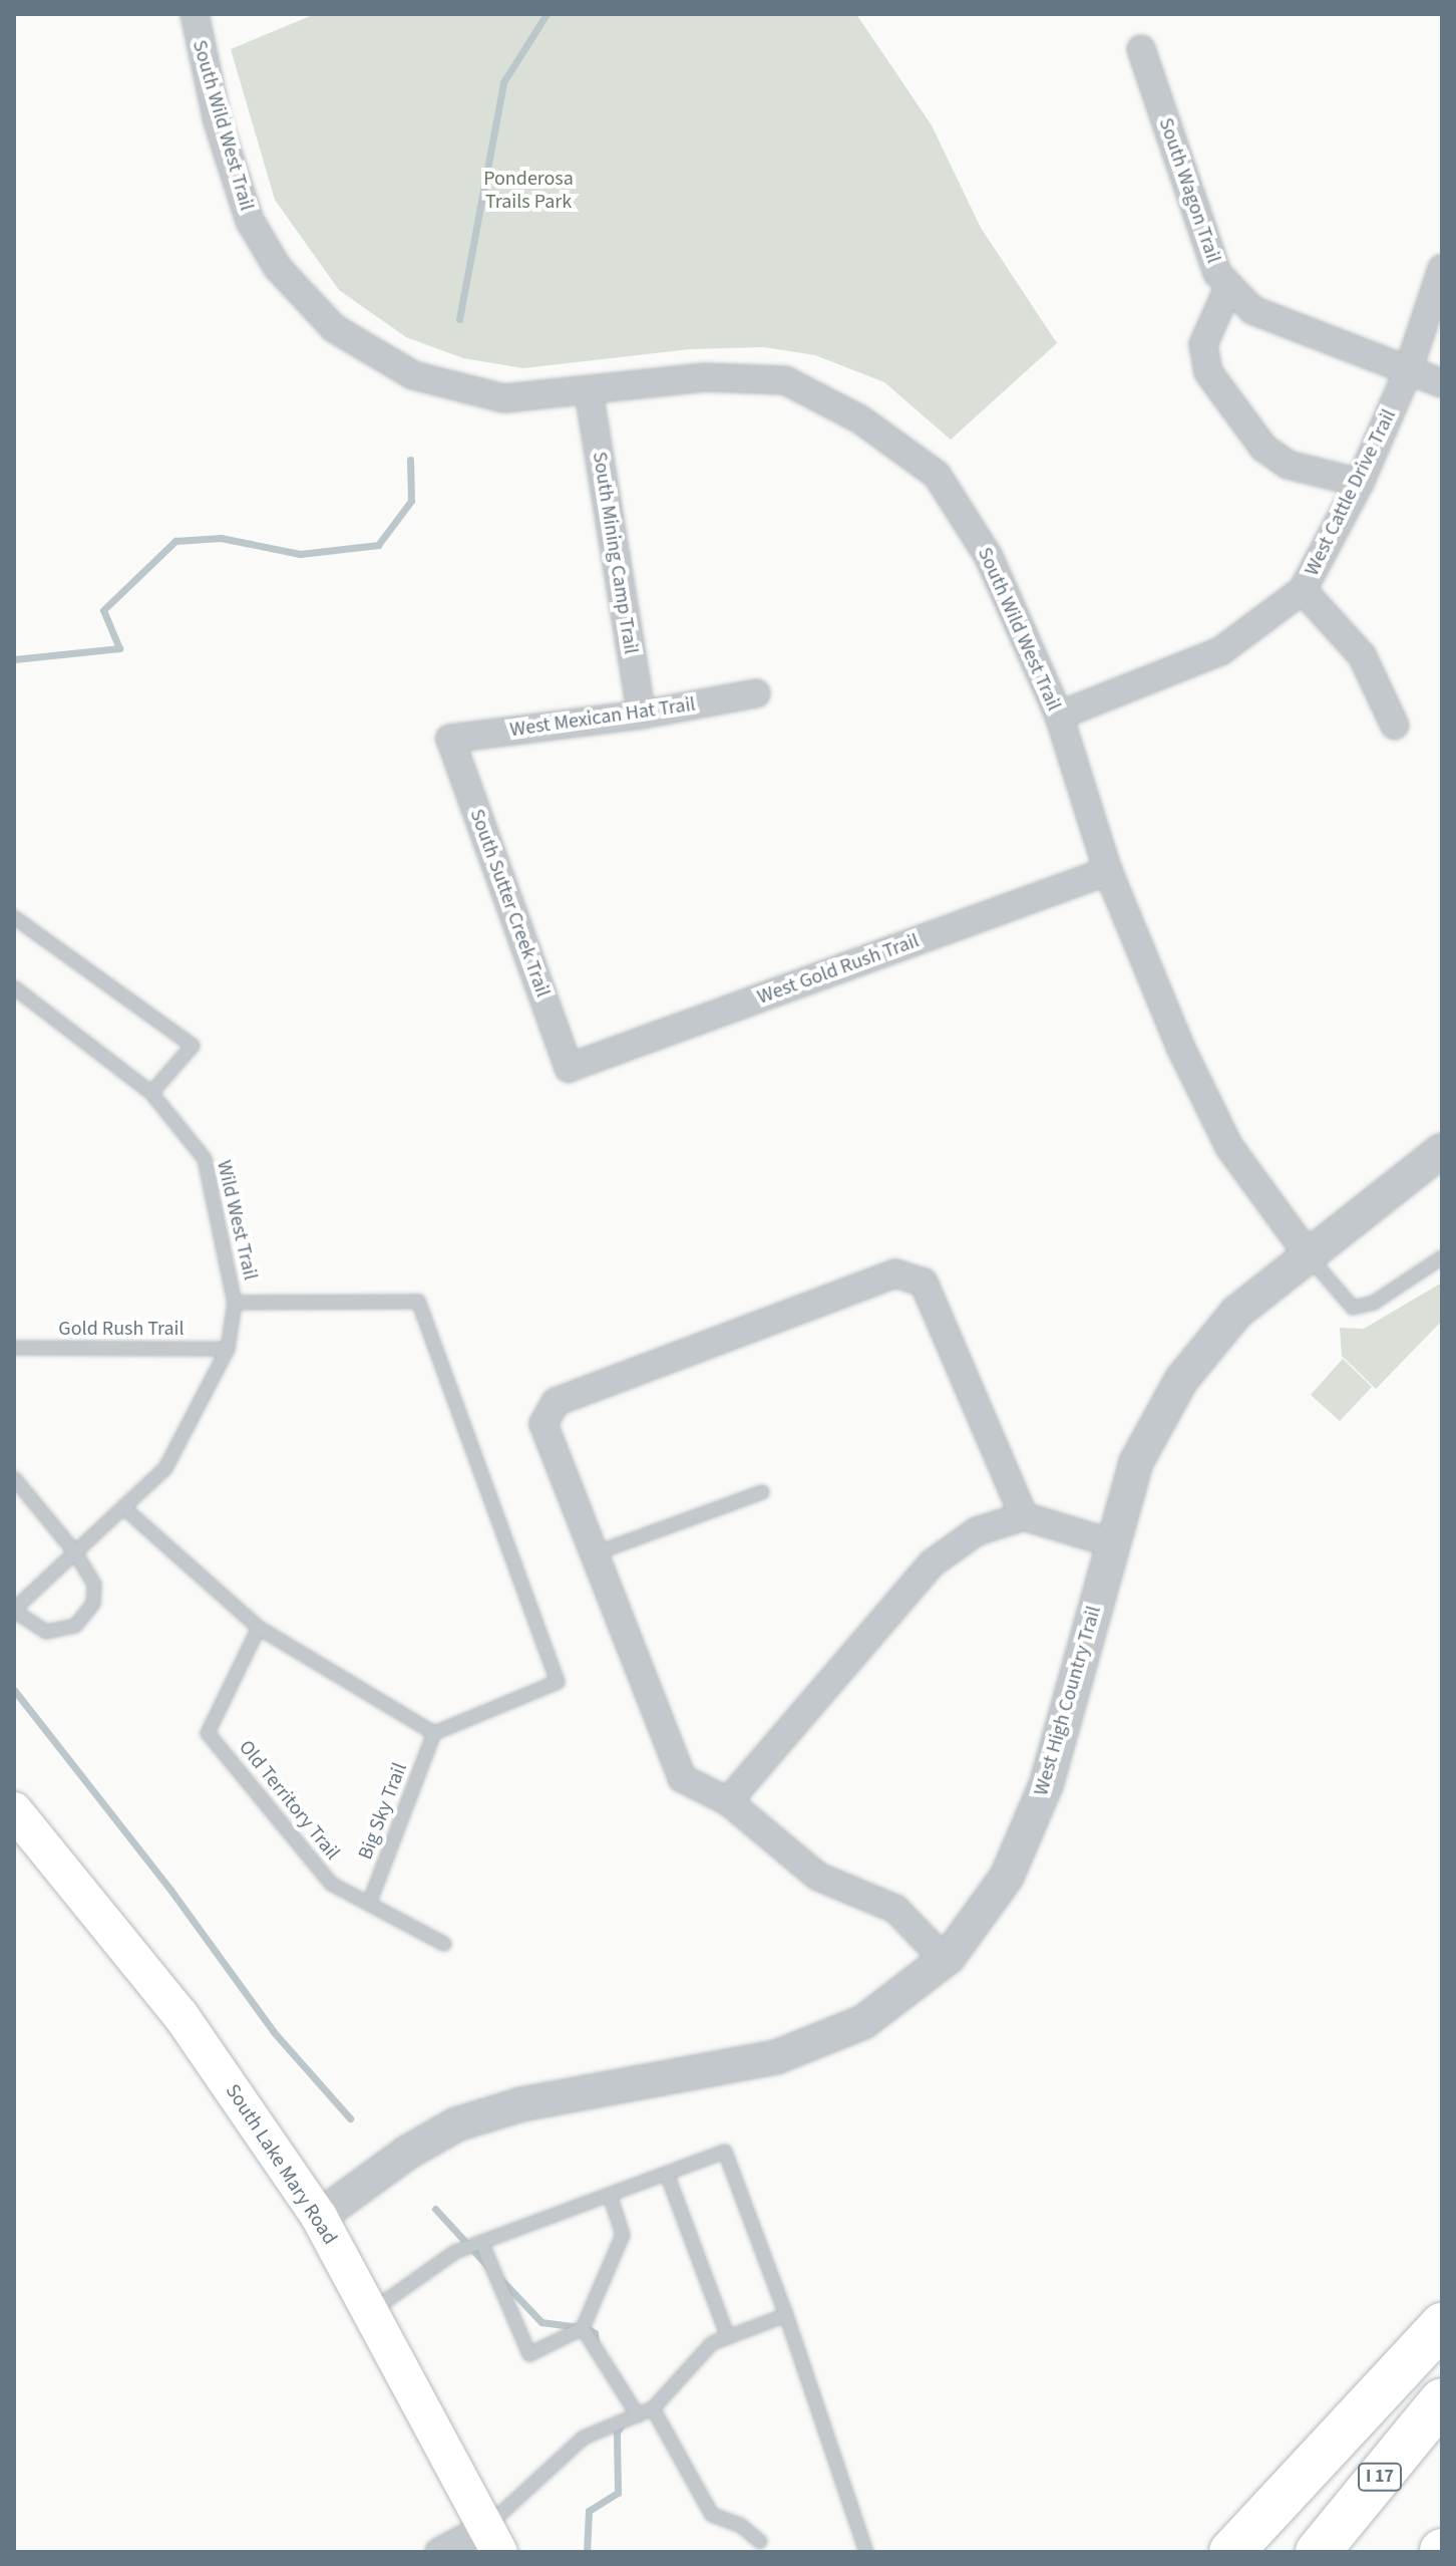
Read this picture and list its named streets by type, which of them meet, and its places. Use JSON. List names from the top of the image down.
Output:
{
  "streets": {
    "highway": ["I 17"],
    "main road": ["South Lake Mary Road"],
    "street": [
      "South Wild West Trail",
      "South Wagon Trail",
      "West Cattle Drive Trail",
      "South Mining Camp Trail",
      "West Mexican Hat Trail",
      "South Sutter Creek Trail",
      "West Gold Rush Trail",
      "West High Country Trail"
    ],
    "lane": [
      "Wild West Trail",
      "Gold Rush Trail",
      "Old Territory Trail",
      "Big Sky Trail"
    ]
  },
  "crossings": [
    ["South Wild West Trail", "West Cattle Drive Trail"],
    ["South Wild West Trail", "South Mining Camp Trail"],
    ["South Wild West Trail", "West Gold Rush Trail"],
    ["South Wild West Trail", "West High Country Trail"],
    ["South Wagon Trail", "West Cattle Drive Trail"],
    ["South Mining Camp Trail", "West Mexican Hat Trail"],
    ["West Mexican Hat Trail", "South Sutter Creek Trail"],
    ["South Sutter Creek Trail", "West Gold Rush Trail"],
    ["Wild West Trail", "Gold Rush Trail"],
    ["West High Country Trail", "South Lake Mary Road"],
    ["Old Territory Trail", "Big Sky Trail"]
  ],
  "parks": ["Ponderosa Trails Park"]
}
